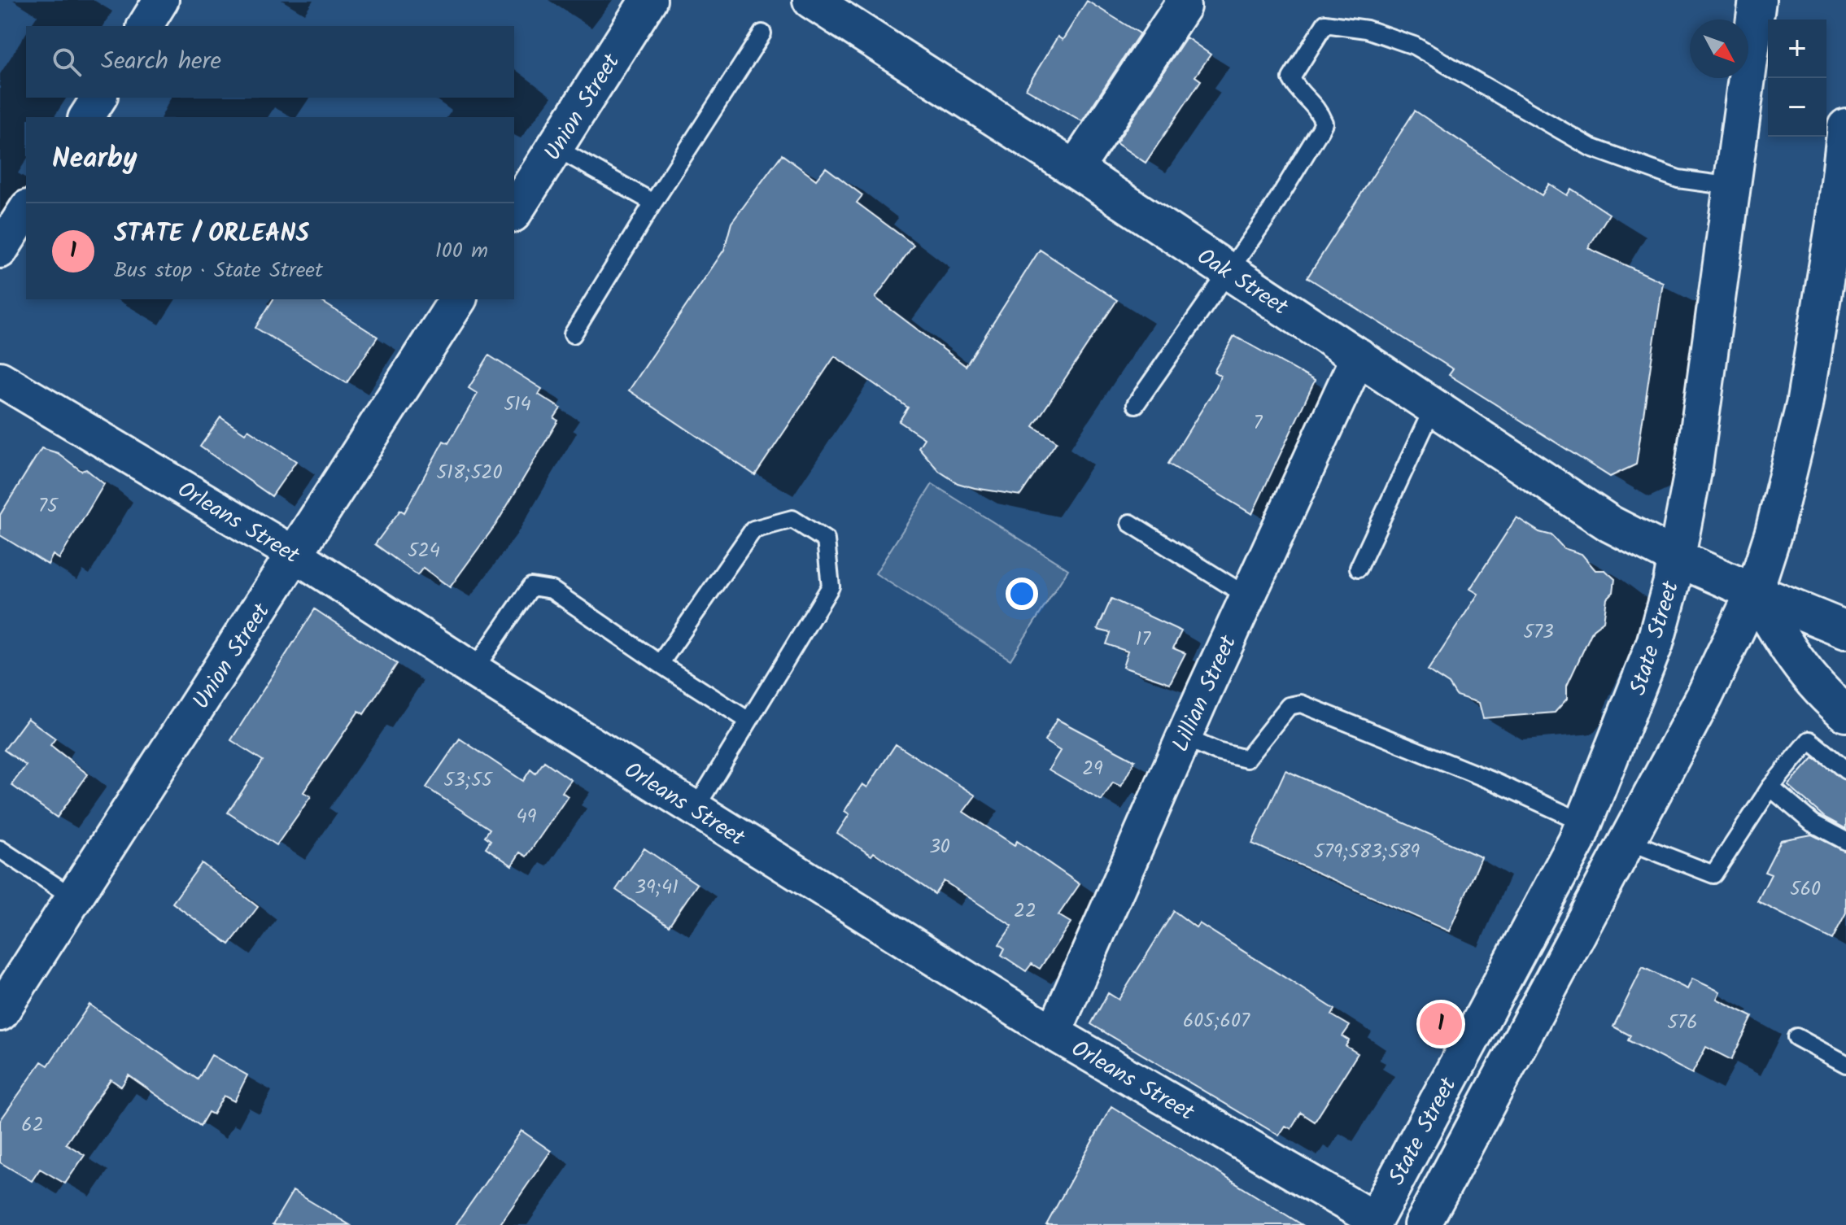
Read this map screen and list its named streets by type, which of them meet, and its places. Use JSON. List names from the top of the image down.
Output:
{
  "streets": {
    "main road": ["Union Street", "Oak Street", "State Street"],
    "street": ["Orleans Street", "Lillian Street"]
  },
  "crossings": [
    ["Union Street", "Orleans Street"],
    ["Oak Street", "State Street"],
    ["Oak Street", "Lillian Street"],
    ["Orleans Street", "State Street"],
    ["Orleans Street", "Lillian Street"]
  ],
  "house_numbers": [
    "514",
    "7",
    "518;520",
    "75",
    "524",
    "573",
    "17",
    "29",
    "53;55",
    "49",
    "30",
    "579;583;589",
    "39;41",
    "560",
    "22",
    "605;607",
    "576",
    "62"
  ],
  "north": "bottom right",
  "page": {
    "map_buttons": ["+", "−"],
    "search": "Search here",
    "heading": "Nearby",
    "list": [
      {
        "mark": "1",
        "name": "STATE / ORLEANS",
        "note": "Bus stop · State Street",
        "value": "100 m"
      }
    ],
    "pins": "1"
  }
}
